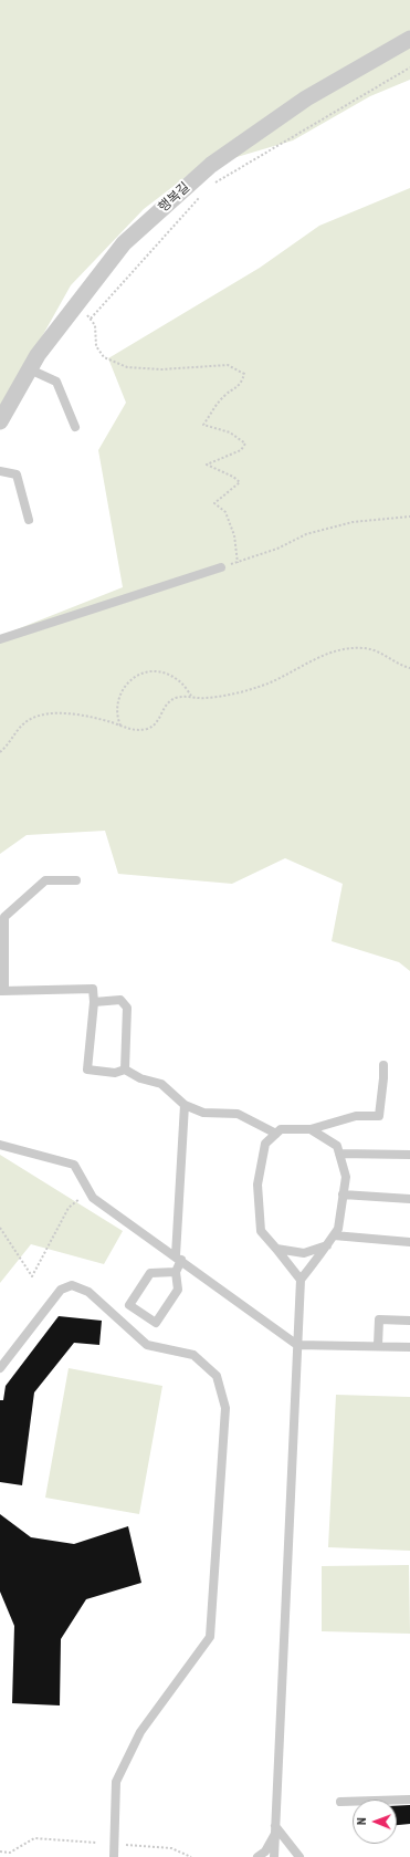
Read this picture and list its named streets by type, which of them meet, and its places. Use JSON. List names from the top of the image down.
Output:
{
  "streets": {
    "street": ["행복길"]
  },
  "north": "left"
}
